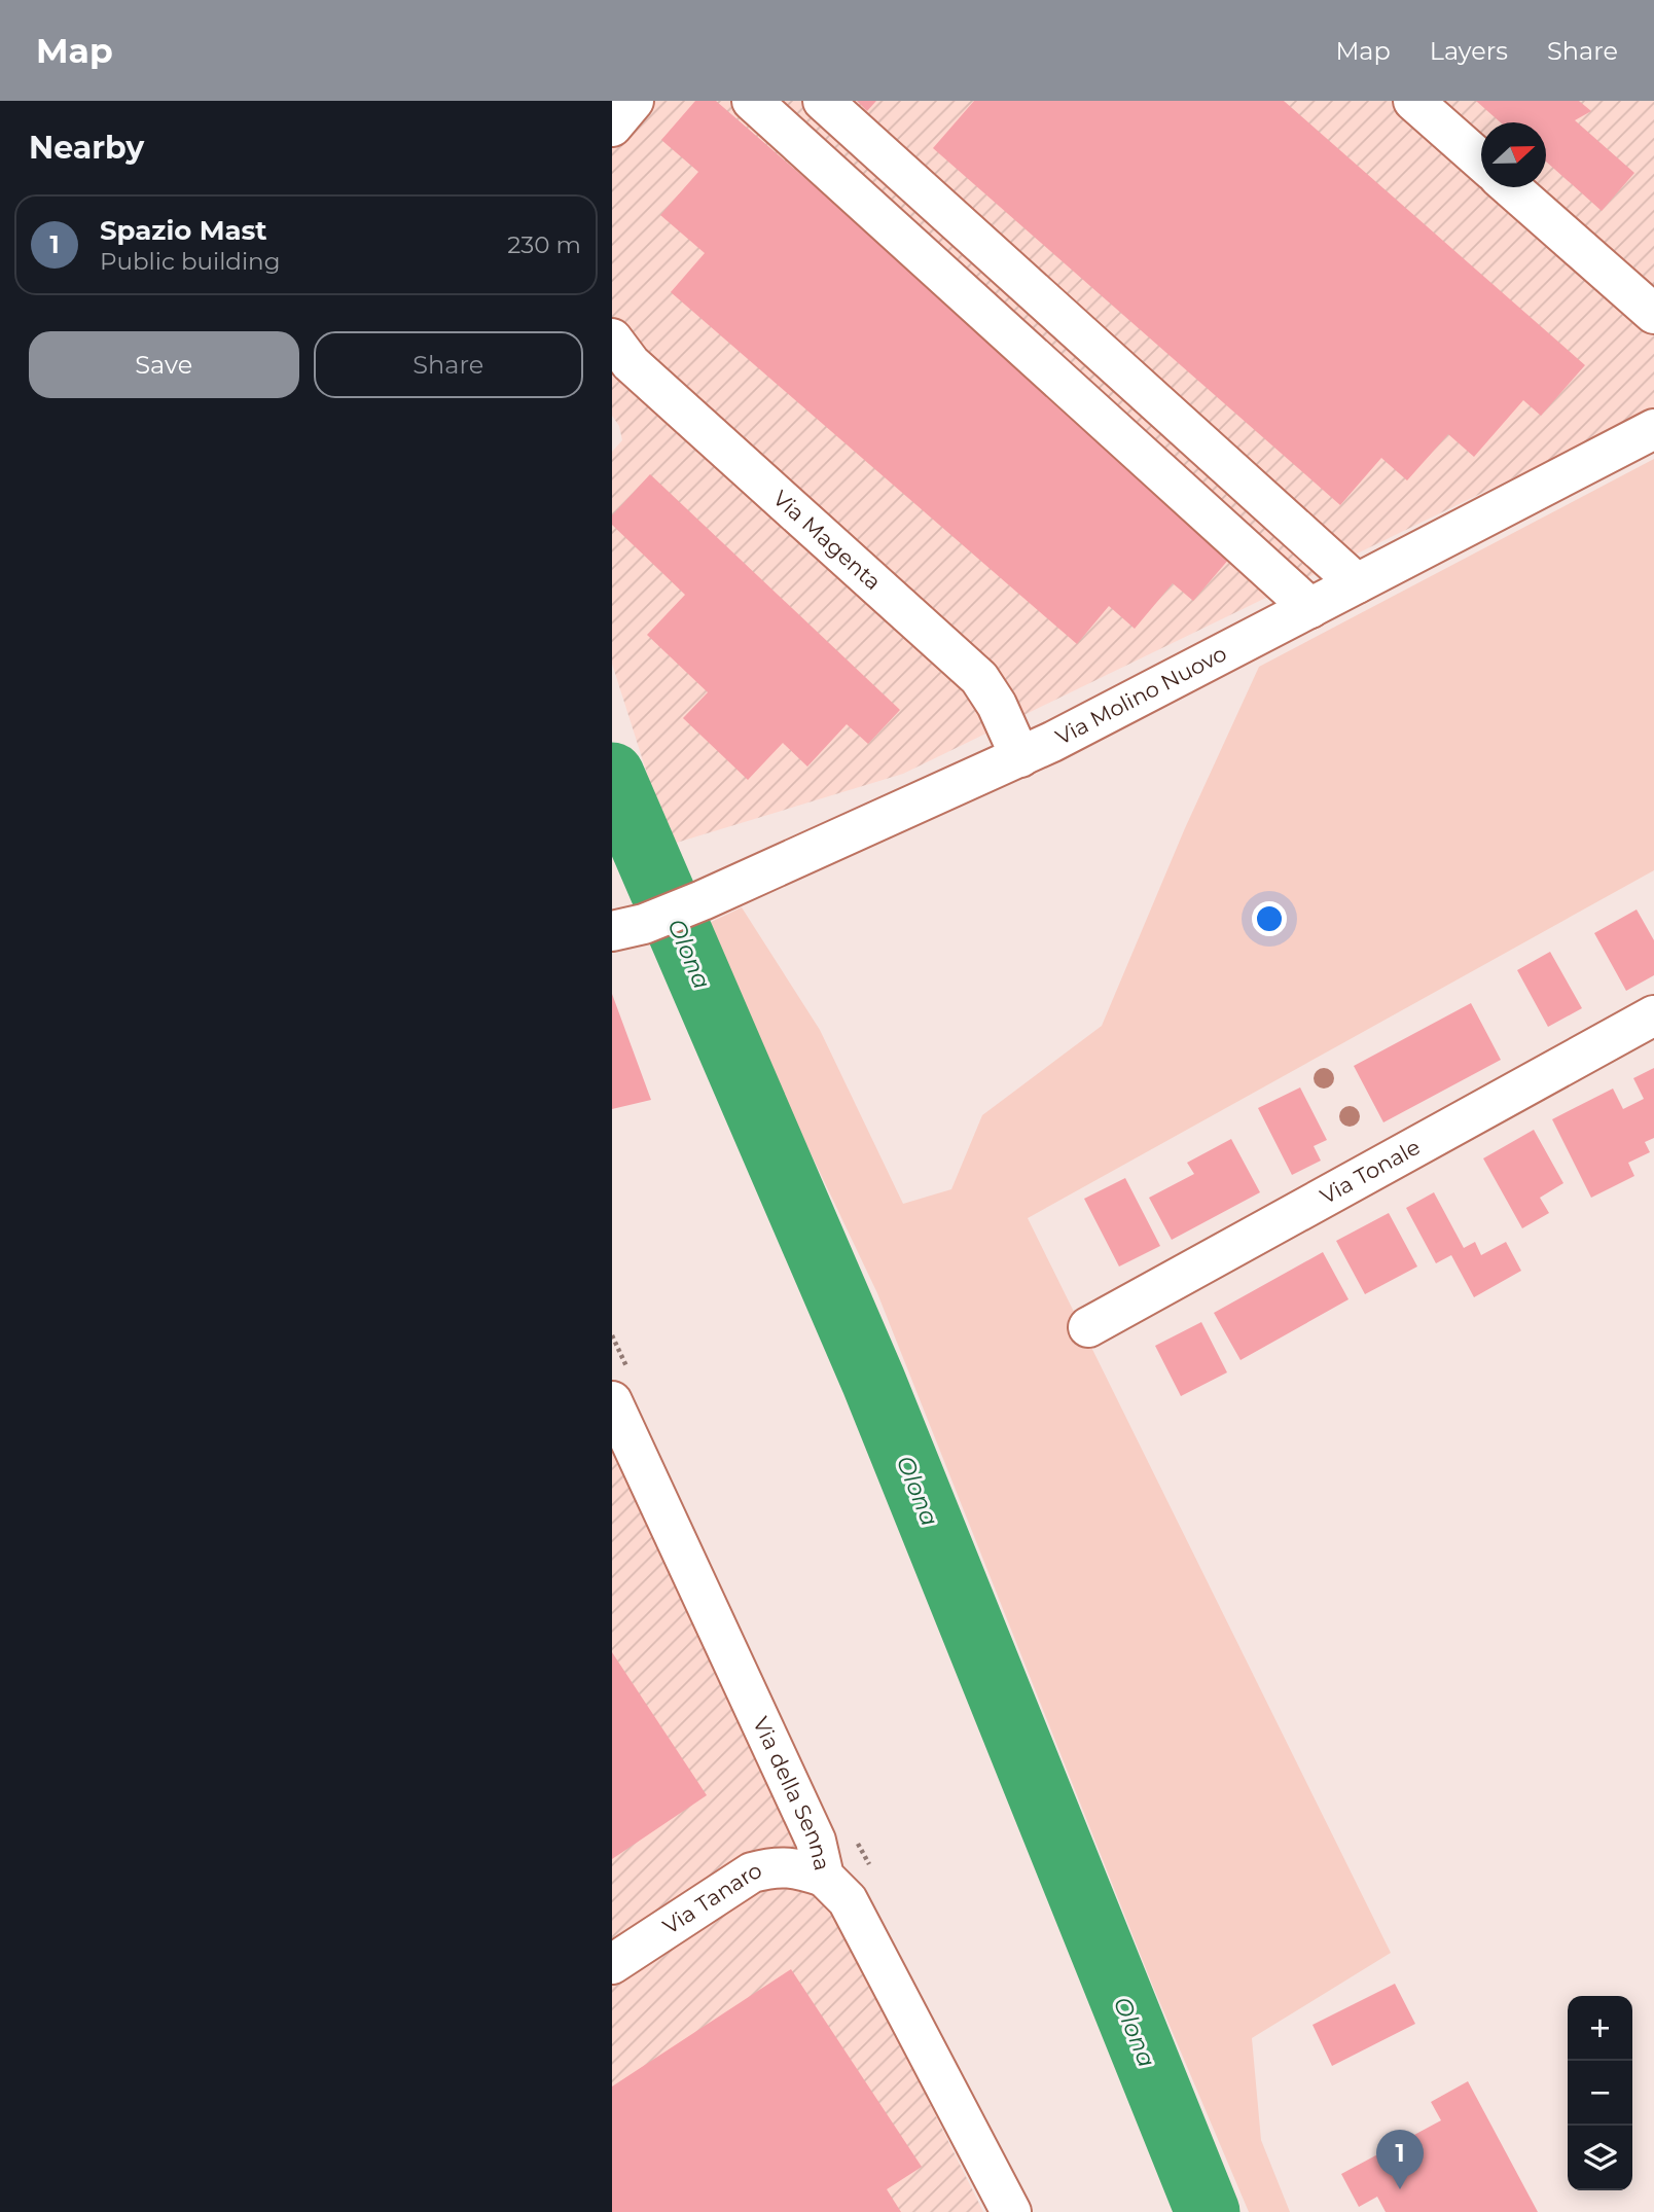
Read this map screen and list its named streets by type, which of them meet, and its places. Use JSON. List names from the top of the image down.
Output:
{
  "streets": {
    "street": [
      "Via Magenta",
      "Via Molino Nuovo",
      "Via Tonale",
      "Via della Senna",
      "Via Tanaro"
    ]
  },
  "crossings": [
    ["Via Magenta", "Via Molino Nuovo"],
    ["Via della Senna", "Via Tanaro"]
  ],
  "water": ["Olona"],
  "north": "right",
  "page": {
    "header": "Map",
    "nav": ["Map", "Layers", "Share"],
    "heading": "Nearby",
    "list": [
      {
        "mark": "1",
        "name": "Spazio Mast",
        "note": "Public building",
        "value": "230 m"
      }
    ],
    "buttons": ["Save", "Share"],
    "map_buttons": ["+", "−"],
    "pins": "1"
  }
}
